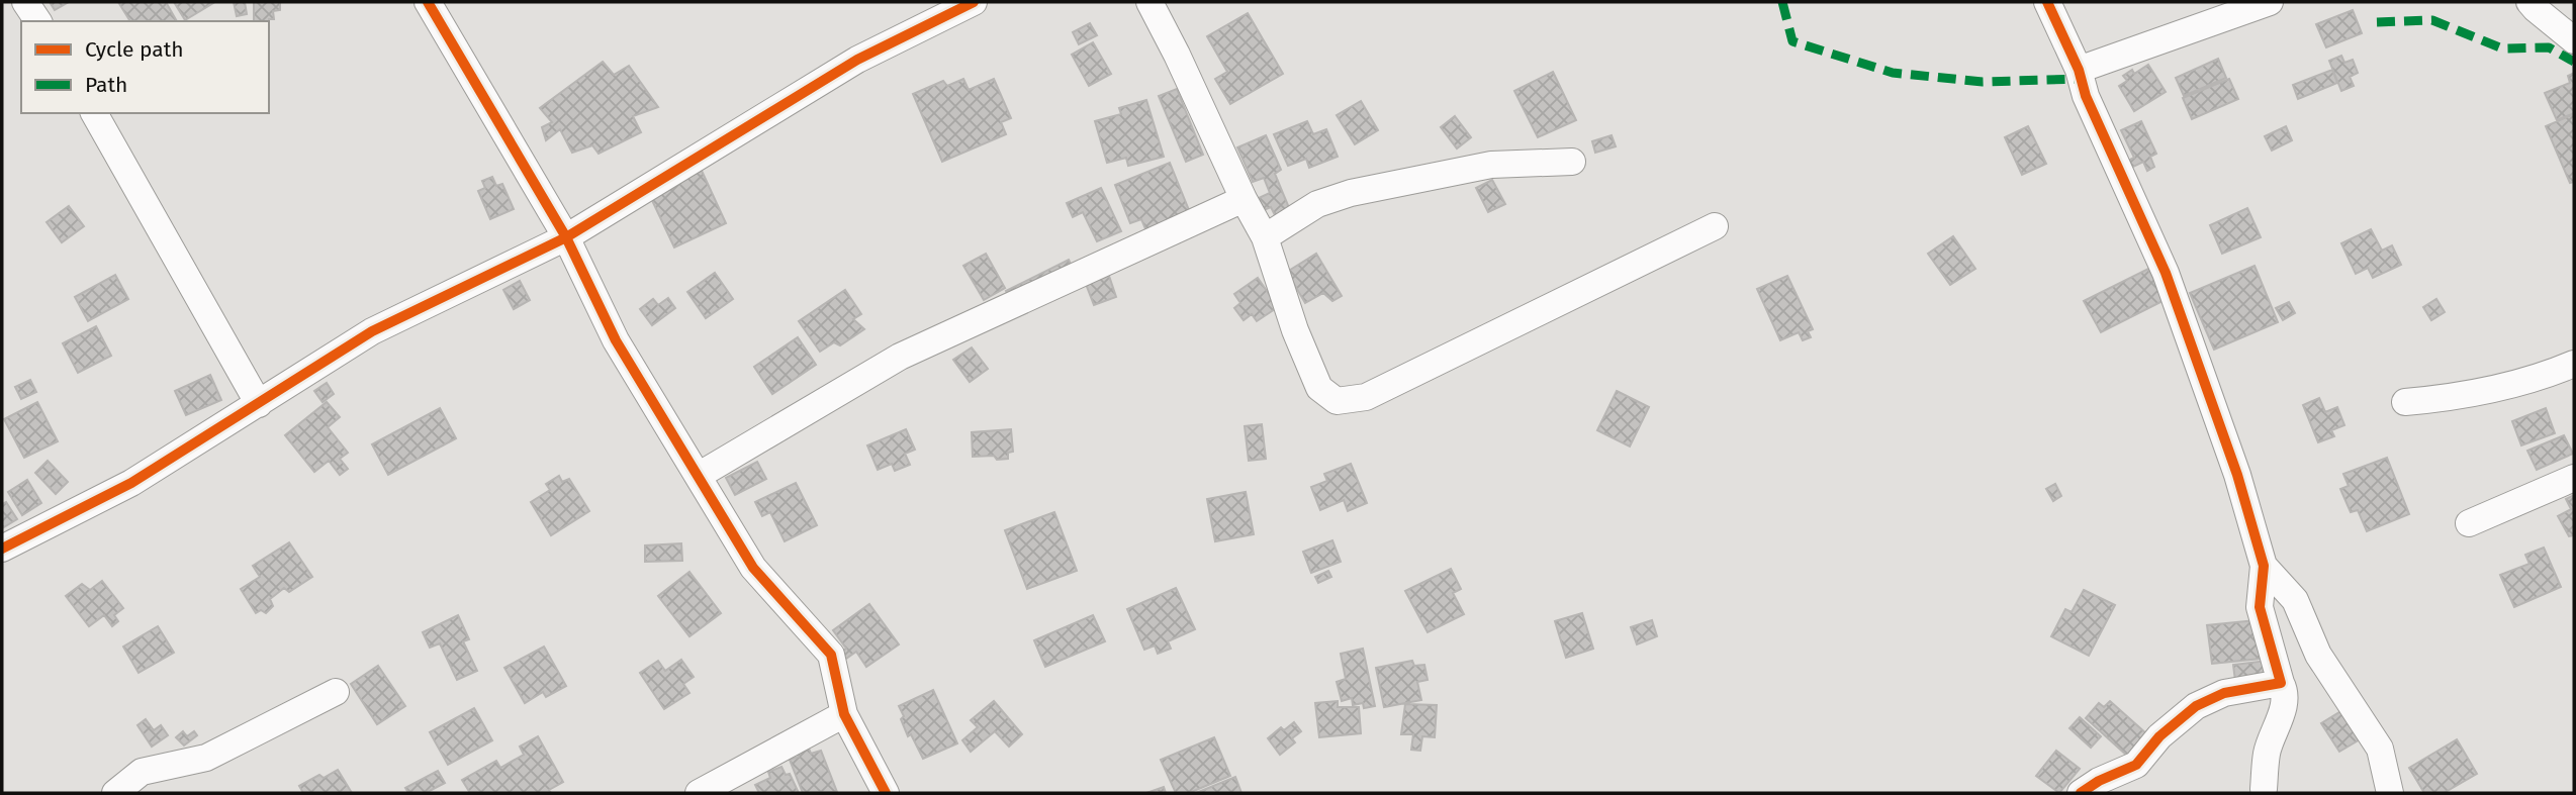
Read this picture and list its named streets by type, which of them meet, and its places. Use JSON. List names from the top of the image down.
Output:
{
  "legend": ["Cycle path", "Path"]
}
